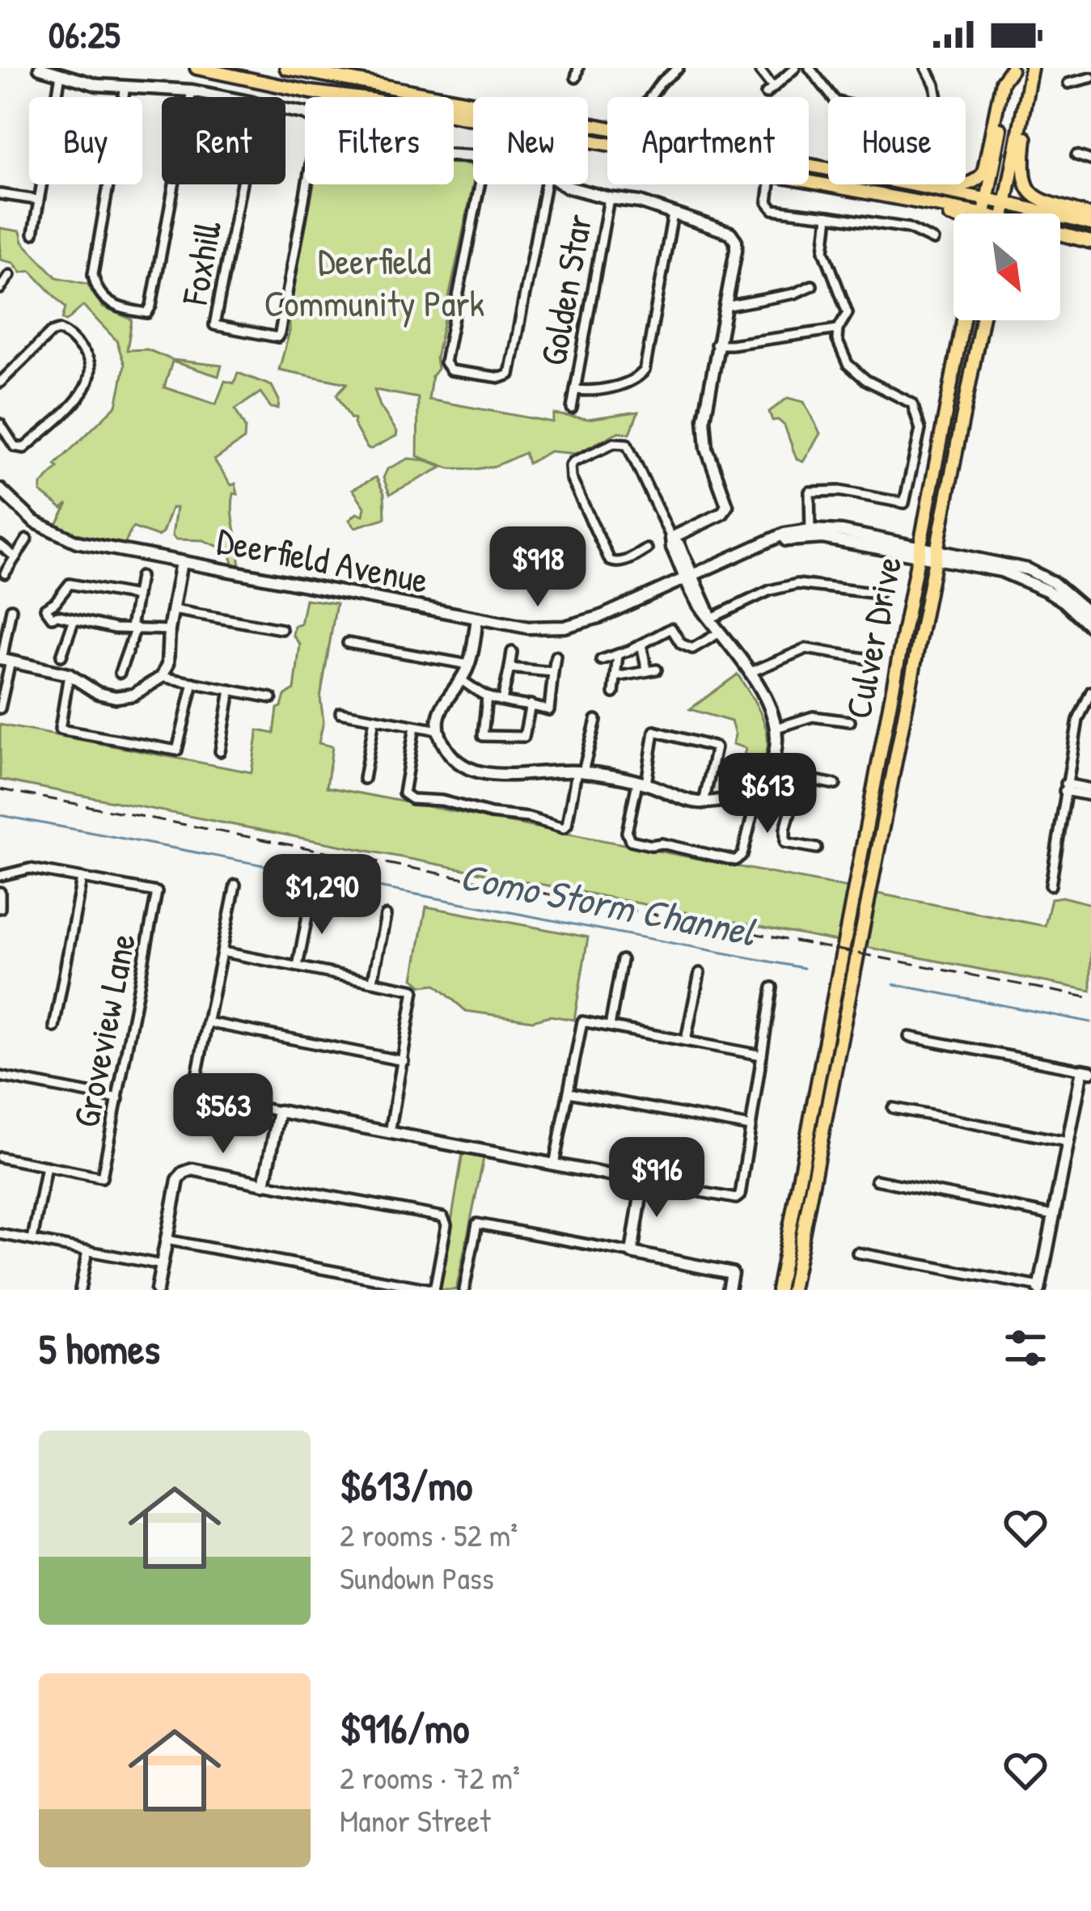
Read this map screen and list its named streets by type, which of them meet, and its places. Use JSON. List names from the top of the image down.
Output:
{
  "streets": {
    "main road": ["Culver Drive"],
    "street": [
      "Foxhill",
      "Golden Star",
      "Deerfield Avenue",
      "Groveview Lane"
    ]
  },
  "crossings": [
    ["Deerfield Avenue", "Culver Drive"]
  ],
  "water": ["Como Storm Channel"],
  "parks": ["Deerfield Community Park"],
  "north": "bottom right",
  "page": {
    "status": "06:25",
    "chip": [
      "Buy",
      "Rent",
      "Filters",
      "New",
      "Apartment",
      "House"
    ],
    "price": [
      "$918",
      "$613",
      "$1,290",
      "$563",
      "$916"
    ],
    "heading": "5 homes",
    "list": [
      {
        "name": "$613/mo",
        "note": "2 rooms · 52 m² · Sundown Pass"
      },
      {
        "name": "$916/mo",
        "note": "2 rooms · 72 m² · Manor Street"
      }
    ]
  }
}
